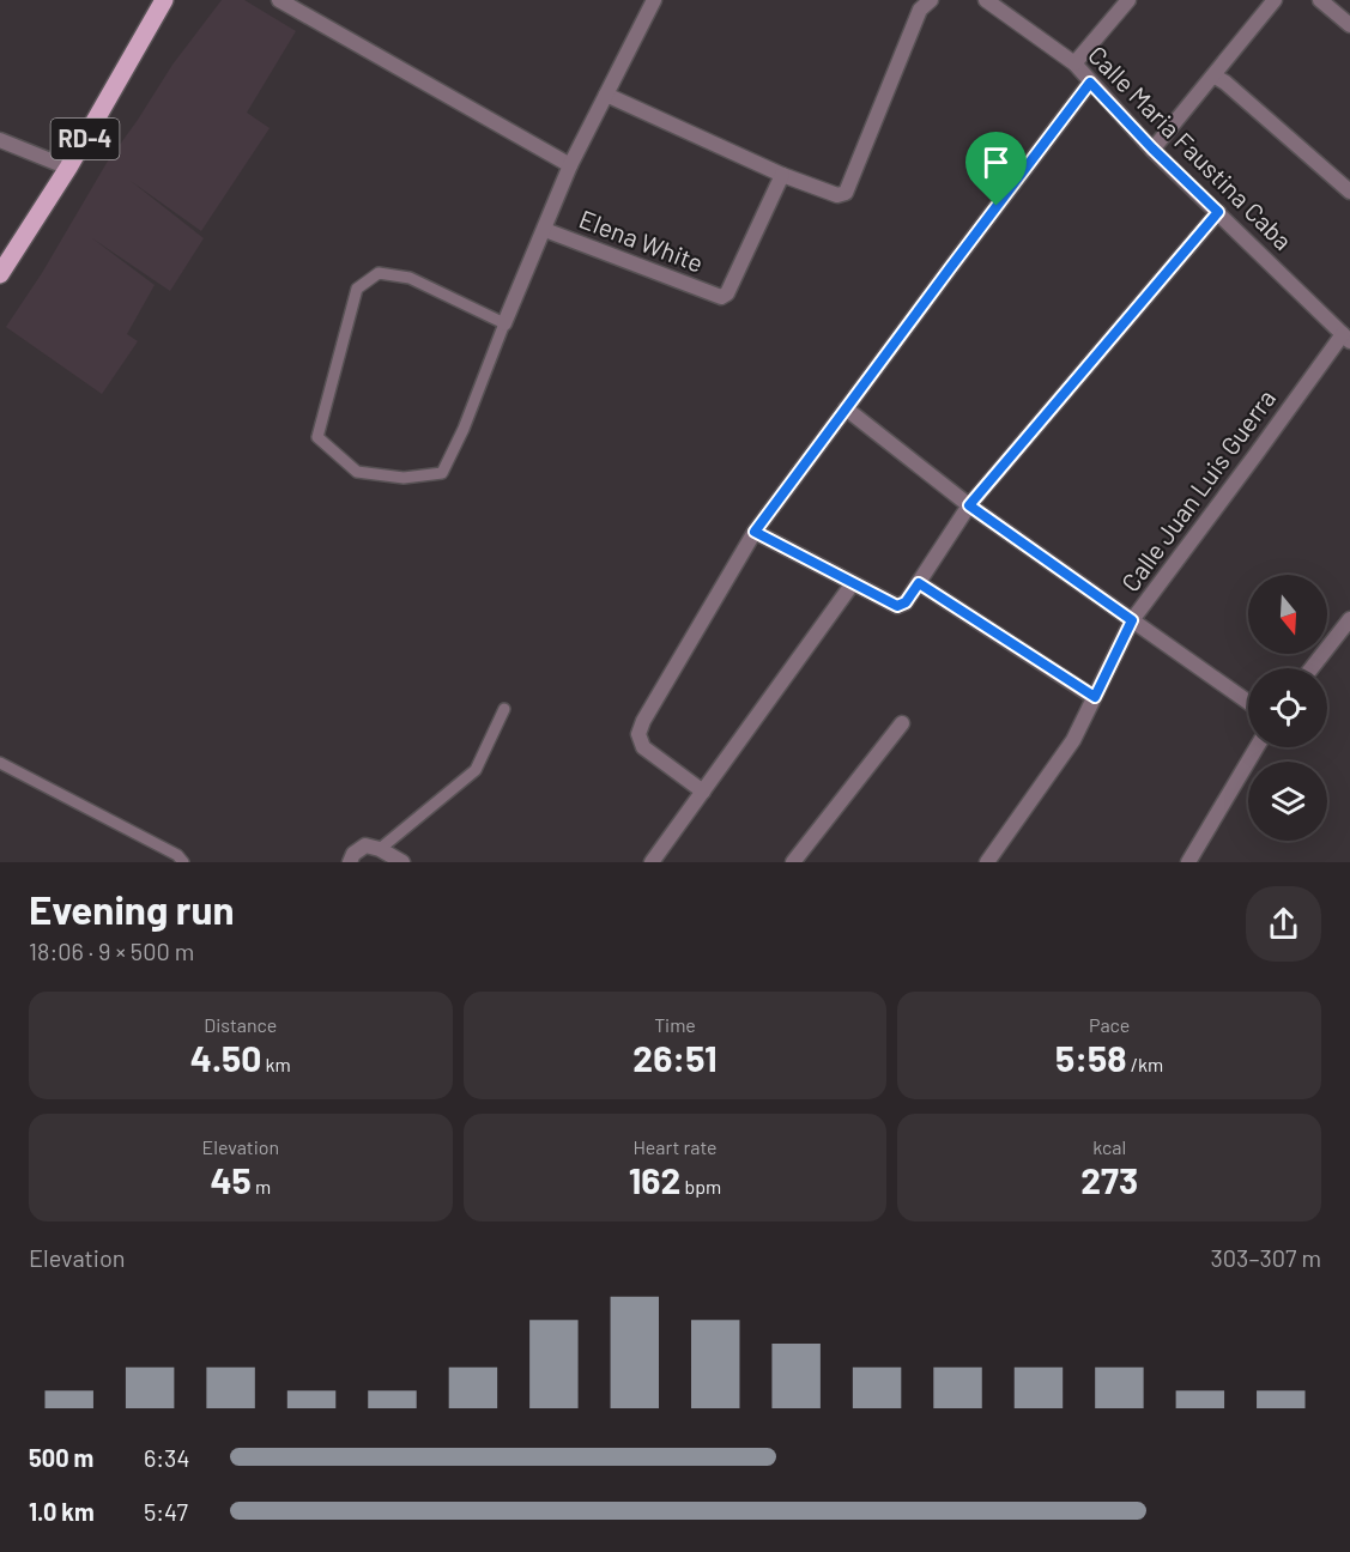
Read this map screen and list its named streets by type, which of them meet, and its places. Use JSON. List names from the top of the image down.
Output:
{
  "streets": {
    "main road": ["RD-4"],
    "street": ["Calle Maria Faustina Caba", "Elena White", "Calle Juan Luis Guerra"]
  },
  "crossings": [
    ["Calle Maria Faustina Caba", "Calle Juan Luis Guerra"]
  ],
  "north": "bottom",
  "page": {
    "heading": ["Evening run", "18:06 · 9 × 500 m"],
    "stats": [
      ["Distance", "4.50 km"],
      ["Time", "26:51"],
      ["Pace", "5:58 /km"],
      ["Elevation", "45 m"],
      ["Heart rate", "162 bpm"],
      ["kcal", "273"]
    ],
    "chart": ["Elevation", "303–307 m"],
    "list": [
      {
        "name": "500 m",
        "note": "6:34"
      },
      {
        "name": "1.0 km",
        "note": "5:47"
      }
    ]
  }
}
